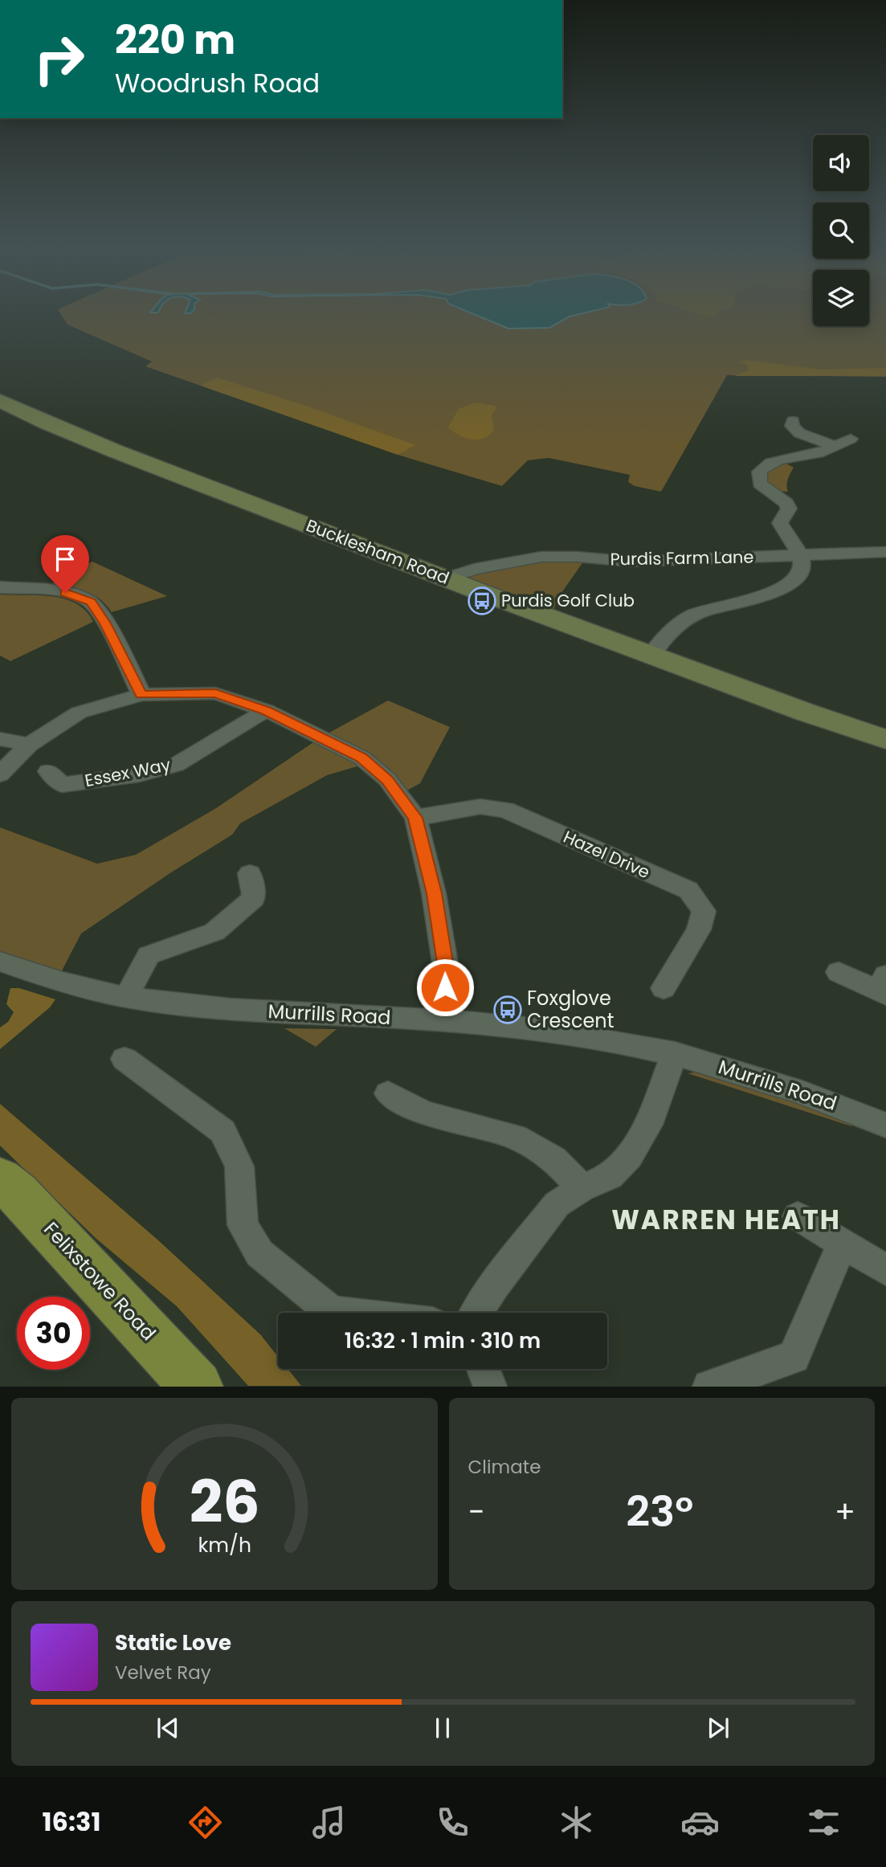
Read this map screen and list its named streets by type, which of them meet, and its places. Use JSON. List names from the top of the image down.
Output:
{
  "streets": {
    "main road": ["Felixstowe Road"],
    "street": [
      "Bucklesham Road",
      "Purdis Farm Lane",
      "Essex Way",
      "Hazel Drive",
      "Murrills Road"
    ]
  },
  "crossings": [
    ["Bucklesham Road", "Purdis Farm Lane"]
  ],
  "districts": ["WARREN HEATH"],
  "places": {
    "bus stop": ["Purdis Golf Club", "Foxglove Crescent"]
  },
  "page": {
    "turn": ["220 m", "Woodrush Road"],
    "limit": "30",
    "trip": "16:32 · 1 min · 310 m",
    "tile": "Climate",
    "heat": ["−", "23°", "+"],
    "song": ["Static Love", "Velvet Ray"],
    "tabs": "16:31",
    "gauge": ["26", "km/h"]
  }
}
